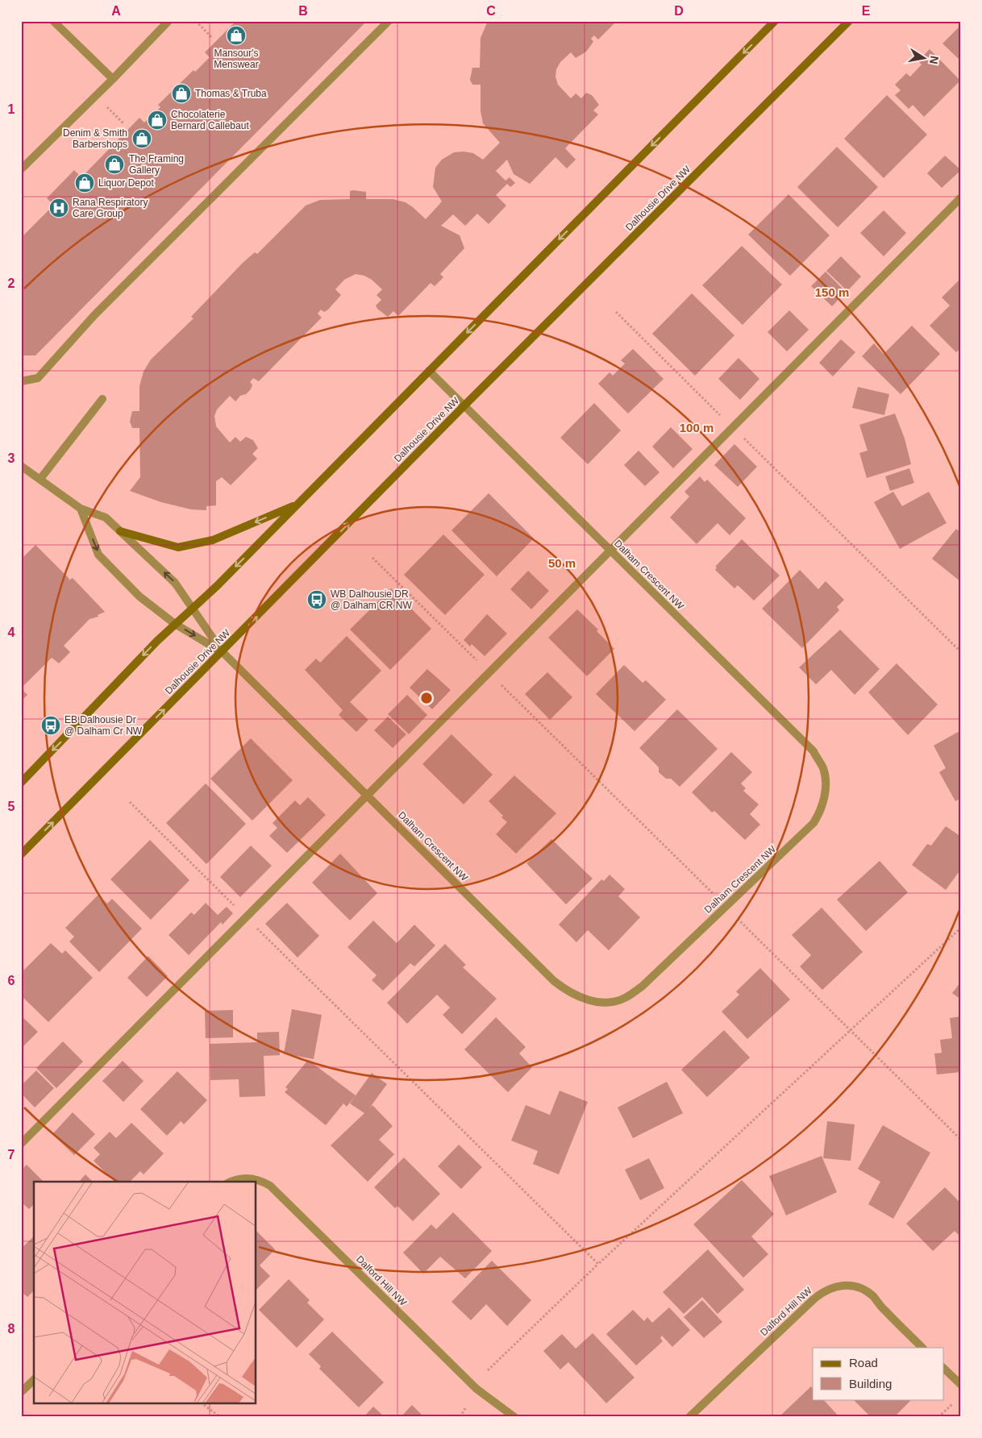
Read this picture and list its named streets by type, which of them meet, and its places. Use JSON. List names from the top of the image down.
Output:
{
  "streets": {
    "street": ["Dalhousie Drive NW", "Dalham Crescent NW", "Dalford Hill NW"]
  },
  "crossings": [
    ["Dalhousie Drive NW", "Dalham Crescent NW"]
  ],
  "places": {
    "shop": [
      "Mansour's Menswear",
      "Thomas & Truba",
      "Chocolaterie Bernard Callebaut",
      "Denim & Smith Barbershops",
      "The Framing Gallery",
      "Liquor Depot"
    ],
    "hospital": ["Rana Respiratory Care Group"],
    "bus stop": ["WB Dalhousie DR @ Dalham CR NW", "EB Dalhousie Dr @ Dalham Cr NW"]
  },
  "legend": ["Road", "Building"],
  "north": "right",
  "grid": {
    "columns": [
      "A",
      "B",
      "C",
      "D",
      "E"
    ],
    "rows": [
      "1",
      "2",
      "3",
      "4",
      "5",
      "6",
      "7",
      "8"
    ]
  },
  "rings": ["150 m", "100 m", "50 m"]
}
